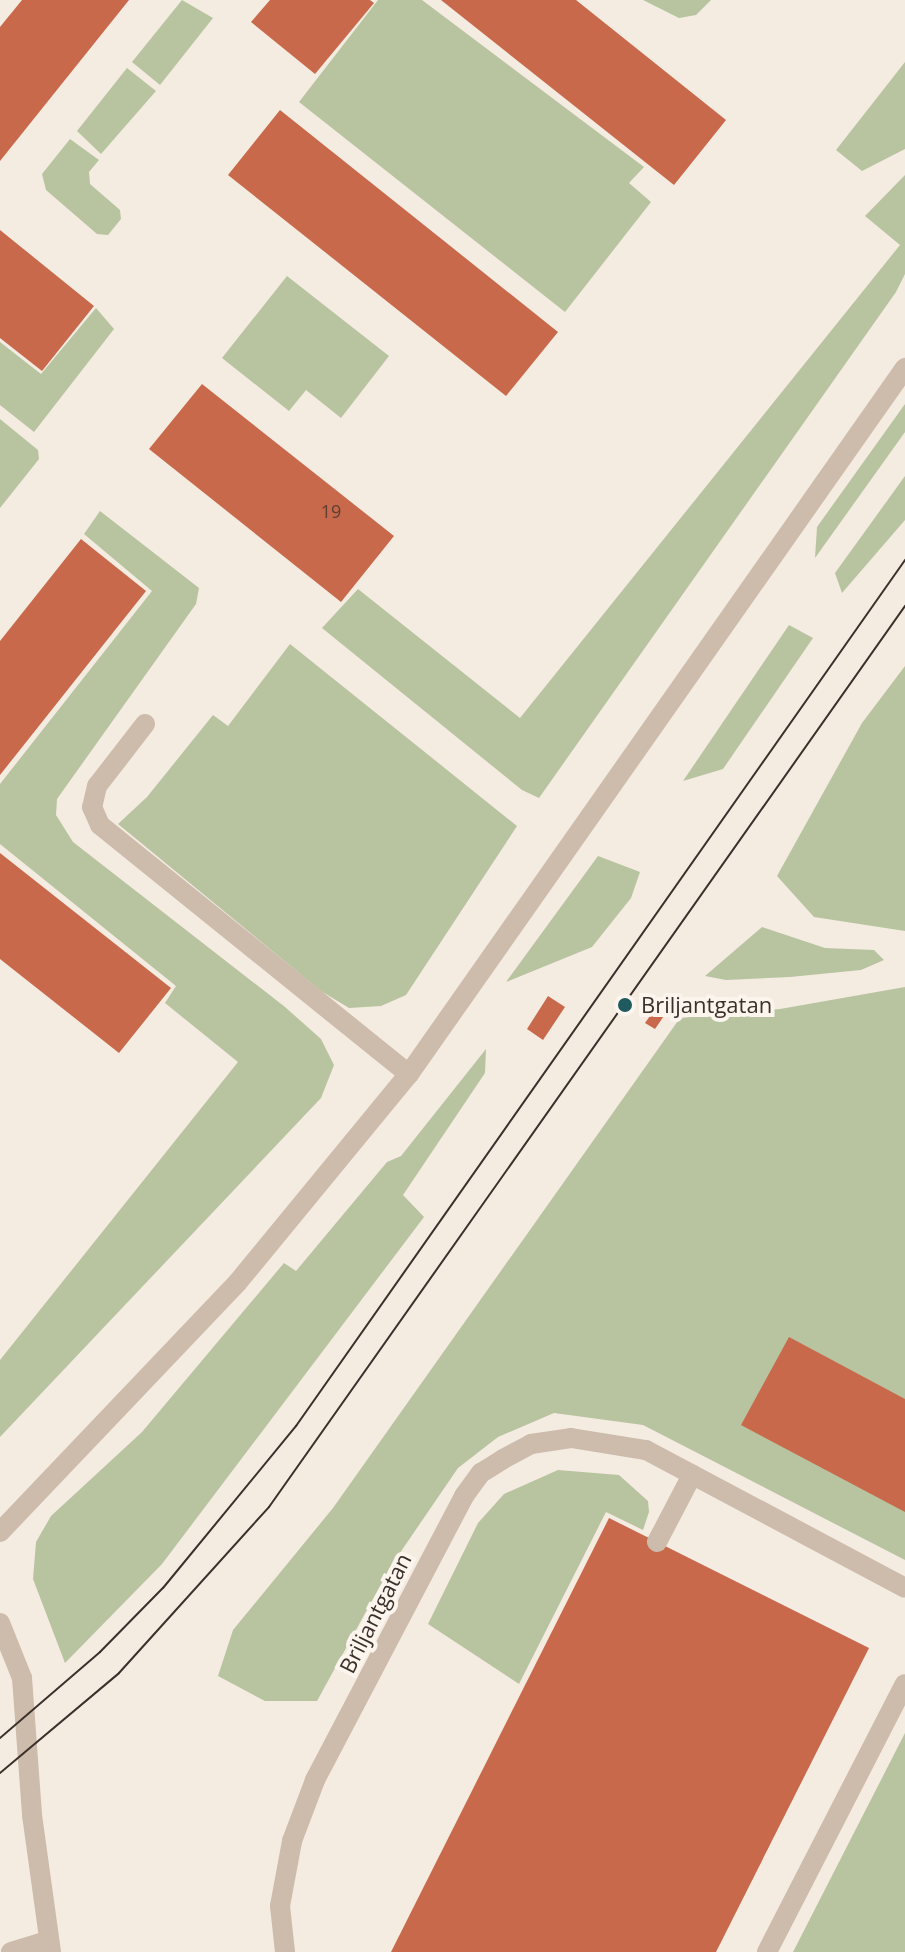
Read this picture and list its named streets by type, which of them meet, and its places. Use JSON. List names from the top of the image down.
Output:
{
  "streets": {
    "street": ["Briljantgatan"]
  },
  "places": ["Briljantgatan"],
  "house_numbers": ["19"]
}
